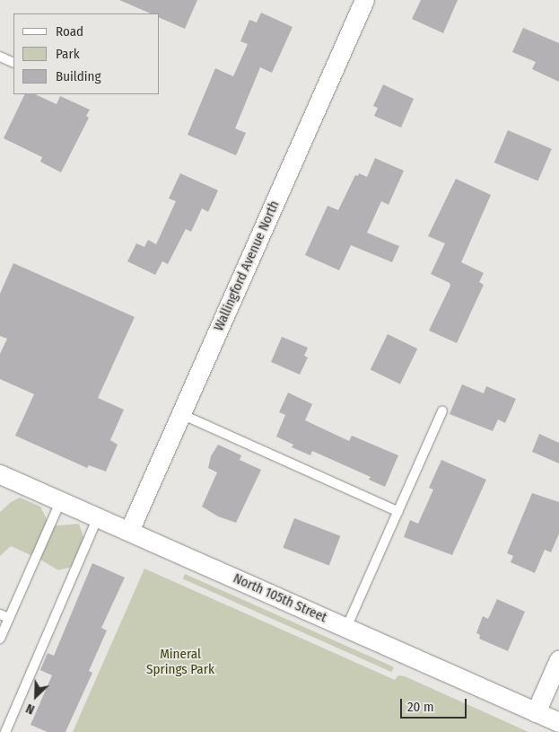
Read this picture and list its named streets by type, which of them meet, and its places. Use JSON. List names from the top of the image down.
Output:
{
  "streets": {
    "street": ["Wallingford Avenue North", "North 105th Street"]
  },
  "crossings": [
    ["Wallingford Avenue North", "North 105th Street"]
  ],
  "parks": ["Mineral Springs Park"],
  "legend": ["Road", "Park", "Building"],
  "scale_bar": "20 m",
  "north": "bottom left"
}
